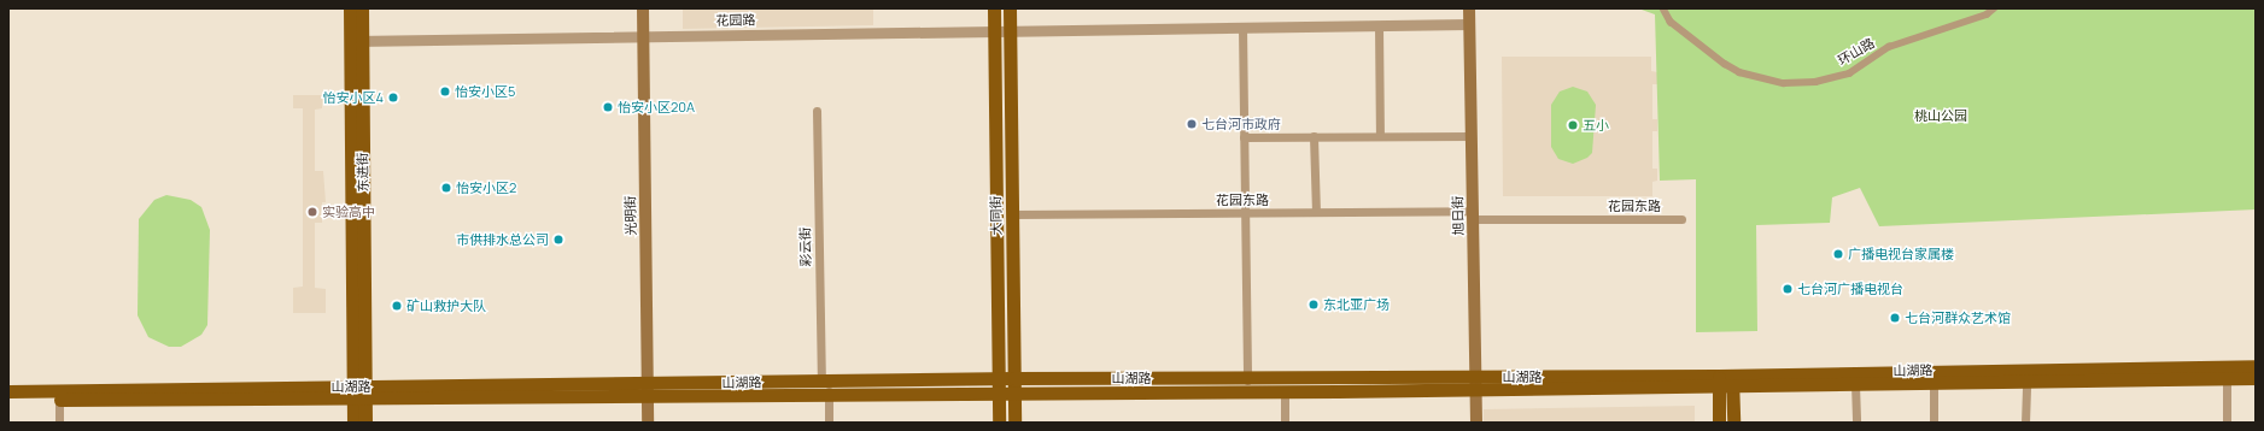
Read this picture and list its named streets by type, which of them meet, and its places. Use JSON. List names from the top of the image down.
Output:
{
  "streets": {
    "main road": [
      "东进街",
      "光明街",
      "大同街",
      "旭日街",
      "山湖路"
    ],
    "street": [
      "花园路",
      "环山路",
      "花园东路",
      "彩云街"
    ]
  },
  "crossings": [
    ["花园路", "东进街"],
    ["花园路", "光明街"],
    ["花园路", "大同街"],
    ["花园路", "旭日街"],
    ["东进街", "山湖路"],
    ["花园东路", "大同街"],
    ["花园东路", "旭日街"],
    ["光明街", "山湖路"],
    ["大同街", "山湖路"],
    ["旭日街", "山湖路"],
    ["彩云街", "山湖路"]
  ],
  "parks": ["桃山公园"],
  "places": [
    "怡安小区5",
    "怡安小区4",
    "怡安小区20A",
    "七台河市政府",
    "五小",
    "怡安小区2",
    "实验高中",
    "市供排水总公司",
    "广播电视台家属楼",
    "七台河广播电视台",
    "东北亚广场",
    "矿山救护大队",
    "七台河群众艺术馆"
  ]
}
